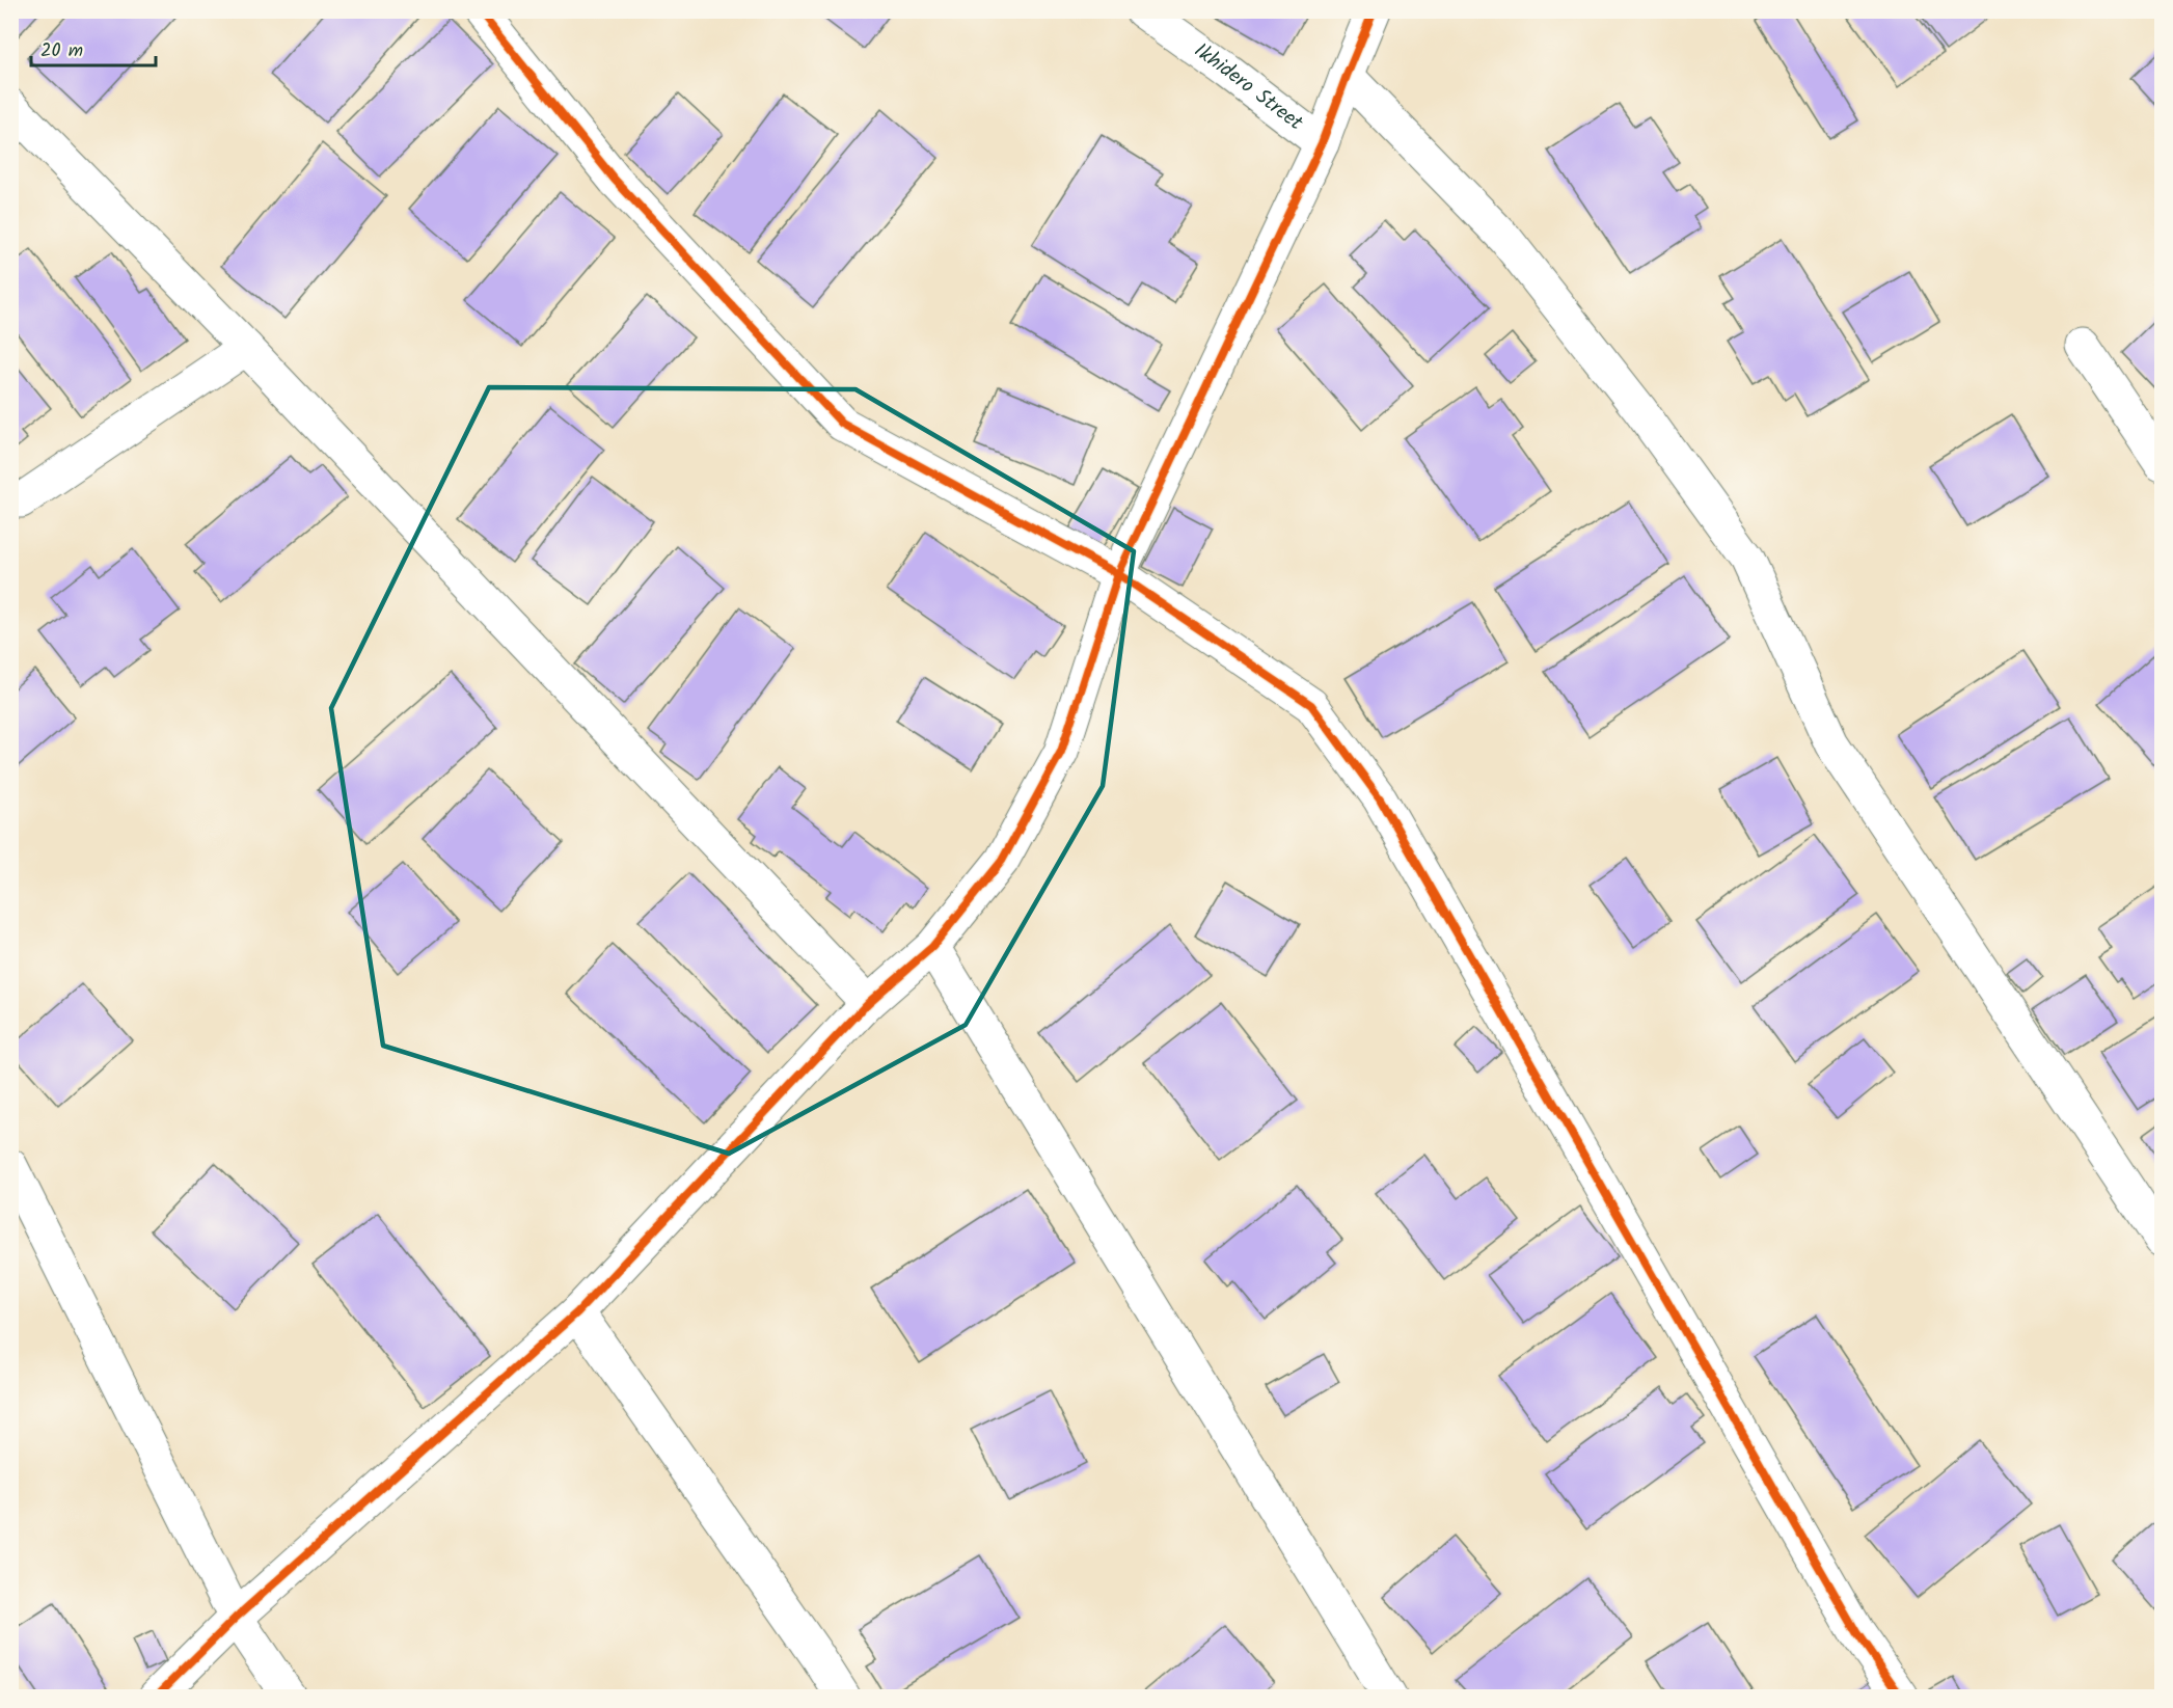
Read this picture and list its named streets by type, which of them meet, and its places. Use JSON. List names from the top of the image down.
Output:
{
  "streets": {
    "street": ["Ikhidero Street"]
  },
  "scale_bar": "20 m"
}
